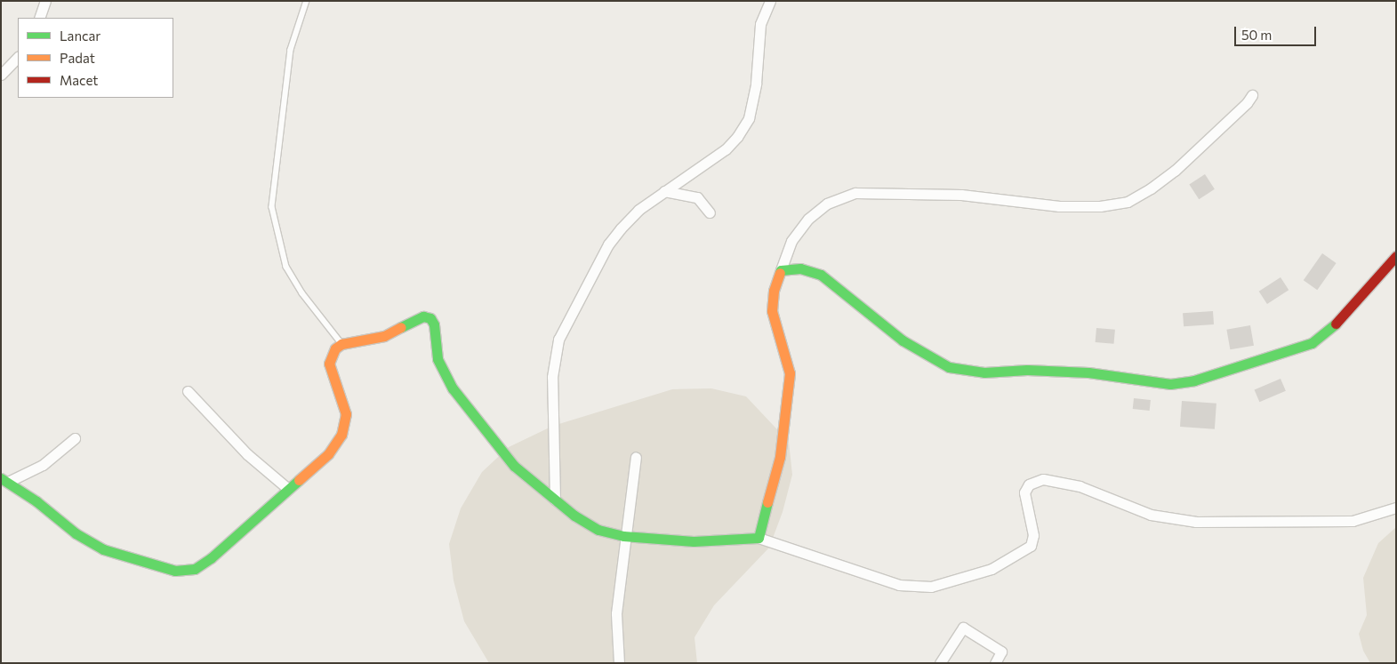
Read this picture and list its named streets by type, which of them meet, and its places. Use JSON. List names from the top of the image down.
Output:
{
  "legend": ["Lancar", "Padat", "Macet"],
  "scale_bar": "50 m"
}
